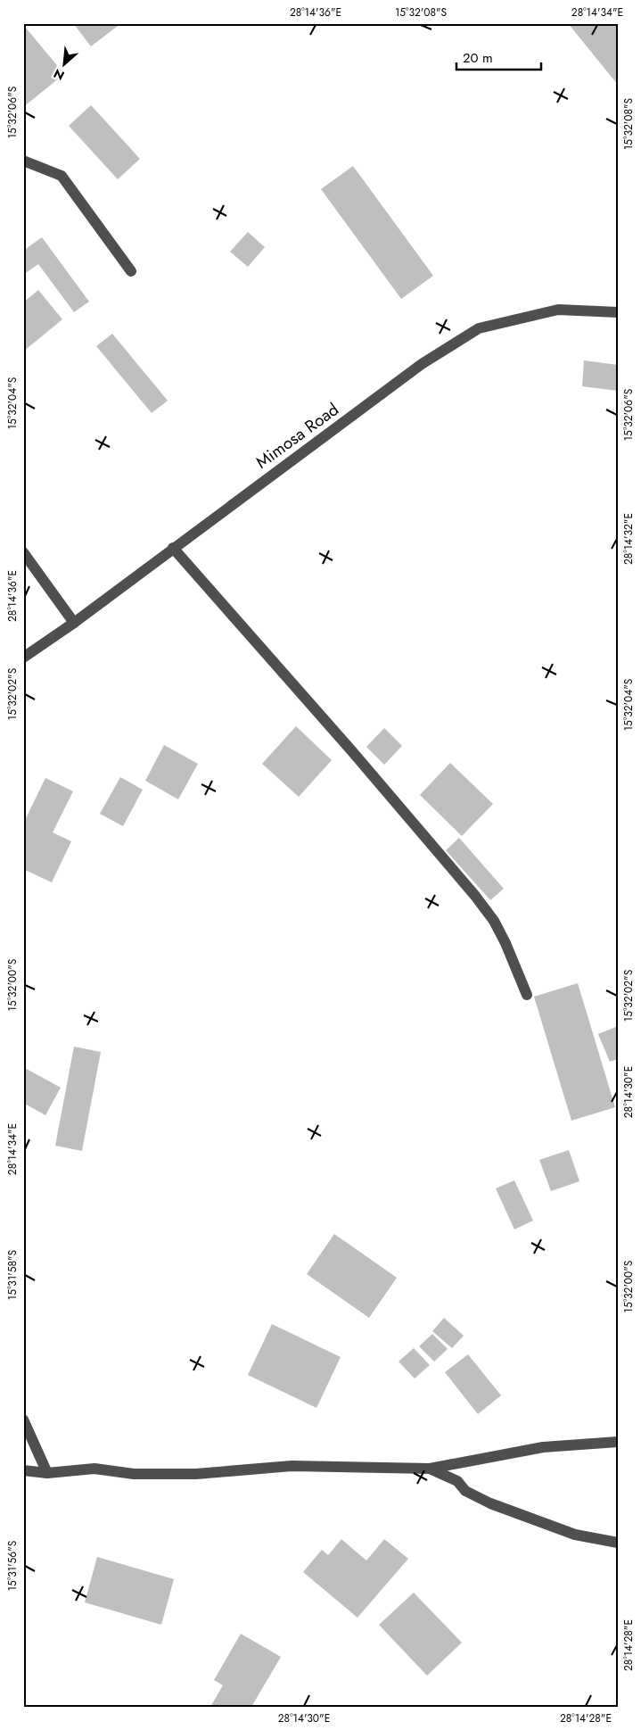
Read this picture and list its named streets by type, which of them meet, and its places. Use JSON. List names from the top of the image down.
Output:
{
  "streets": {
    "street": ["Mimosa Road"]
  },
  "scale_bar": "20 m",
  "north": "bottom left",
  "coordinates": [
    "28°14'36\"E",
    "15°32'08\"S",
    "28°14'34\"E",
    "15°32'06\"S",
    "15°32'04\"S",
    "28°14'32\"E",
    "15°32'02\"S",
    "15°32'00\"S",
    "28°14'30\"E",
    "15°31'58\"S",
    "15°31'56\"S",
    "28°14'28\"E"
  ]
}
